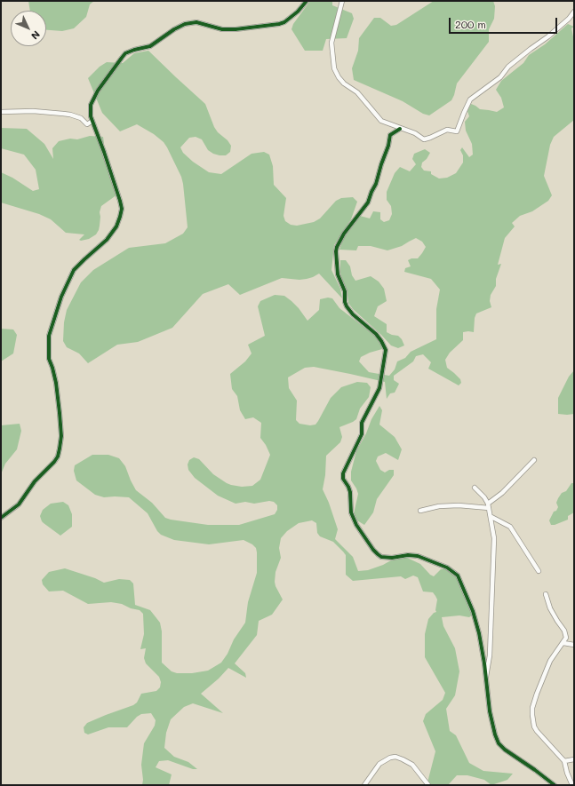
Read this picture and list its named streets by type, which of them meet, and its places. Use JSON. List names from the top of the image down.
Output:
{
  "scale_bar": "200 m",
  "north": "bottom right"
}
